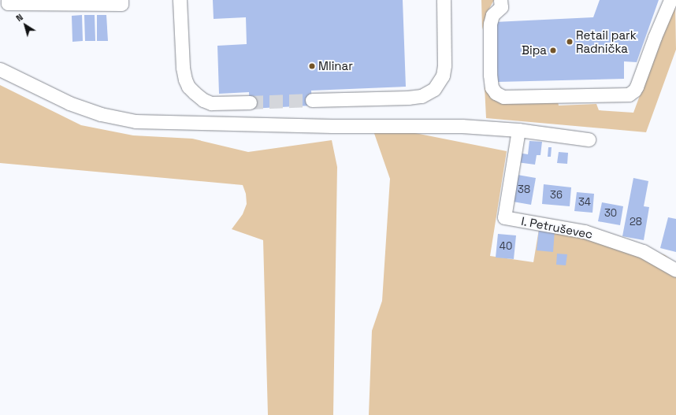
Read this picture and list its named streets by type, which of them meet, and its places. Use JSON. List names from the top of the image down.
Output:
{
  "streets": {
    "street": ["I. Petruševec"]
  },
  "places": ["Retail park Radnička", "Bipa", "Mlinar"],
  "house_numbers": [
    "38",
    "36",
    "34",
    "30",
    "28",
    "40"
  ],
  "north": "top left"
}
